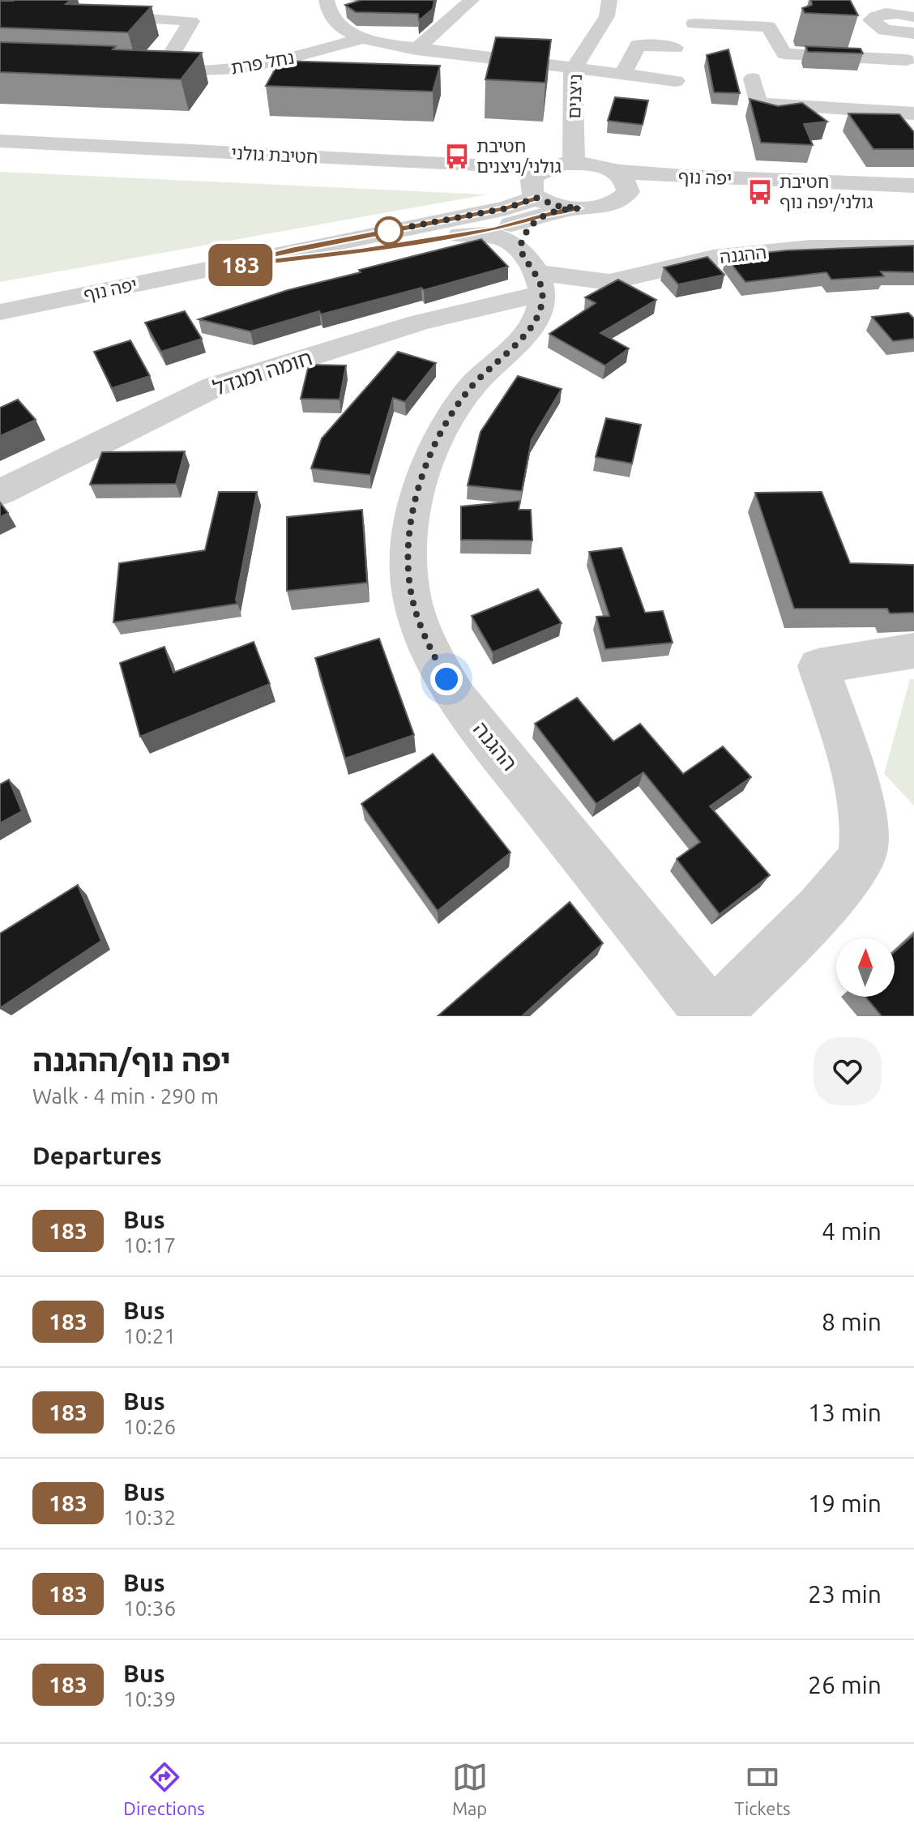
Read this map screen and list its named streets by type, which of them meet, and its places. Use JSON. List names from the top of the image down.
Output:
{
  "streets": {
    "street": [
      "נחל פרת",
      "ניצנים",
      "חטיבת גולני",
      "יפה נוף",
      "ההגנה",
      "חומה ומגדל"
    ]
  },
  "crossings": [
    ["ניצנים", "חטיבת גולני"],
    ["ניצנים", "יפה נוף"],
    ["חטיבת גולני", "יפה נוף"],
    ["ההגנה", "חומה ומגדל"]
  ],
  "places": {
    "bus stop": ["חטיבת גולני/ניצנים", "חטיבת גולני/יפה נוף"]
  },
  "lines": ["bus line 183"],
  "north": "top",
  "page": {
    "on_map": "183",
    "heading": [
      ["יפה נוף/ההגנה", "Walk · 4 min · 290 m"],
      "Departures"
    ],
    "list": [
      {
        "mark": "183",
        "name": "Bus",
        "note": "10:17",
        "value": "4 min"
      },
      {
        "mark": "183",
        "name": "Bus",
        "note": "10:21",
        "value": "8 min"
      },
      {
        "mark": "183",
        "name": "Bus",
        "note": "10:26",
        "value": "13 min"
      },
      {
        "mark": "183",
        "name": "Bus",
        "note": "10:32",
        "value": "19 min"
      },
      {
        "mark": "183",
        "name": "Bus",
        "note": "10:36",
        "value": "23 min"
      },
      {
        "mark": "183",
        "name": "Bus",
        "note": "10:39",
        "value": "26 min"
      }
    ],
    "tabs": ["Directions", "Map", "Tickets"]
  }
}
